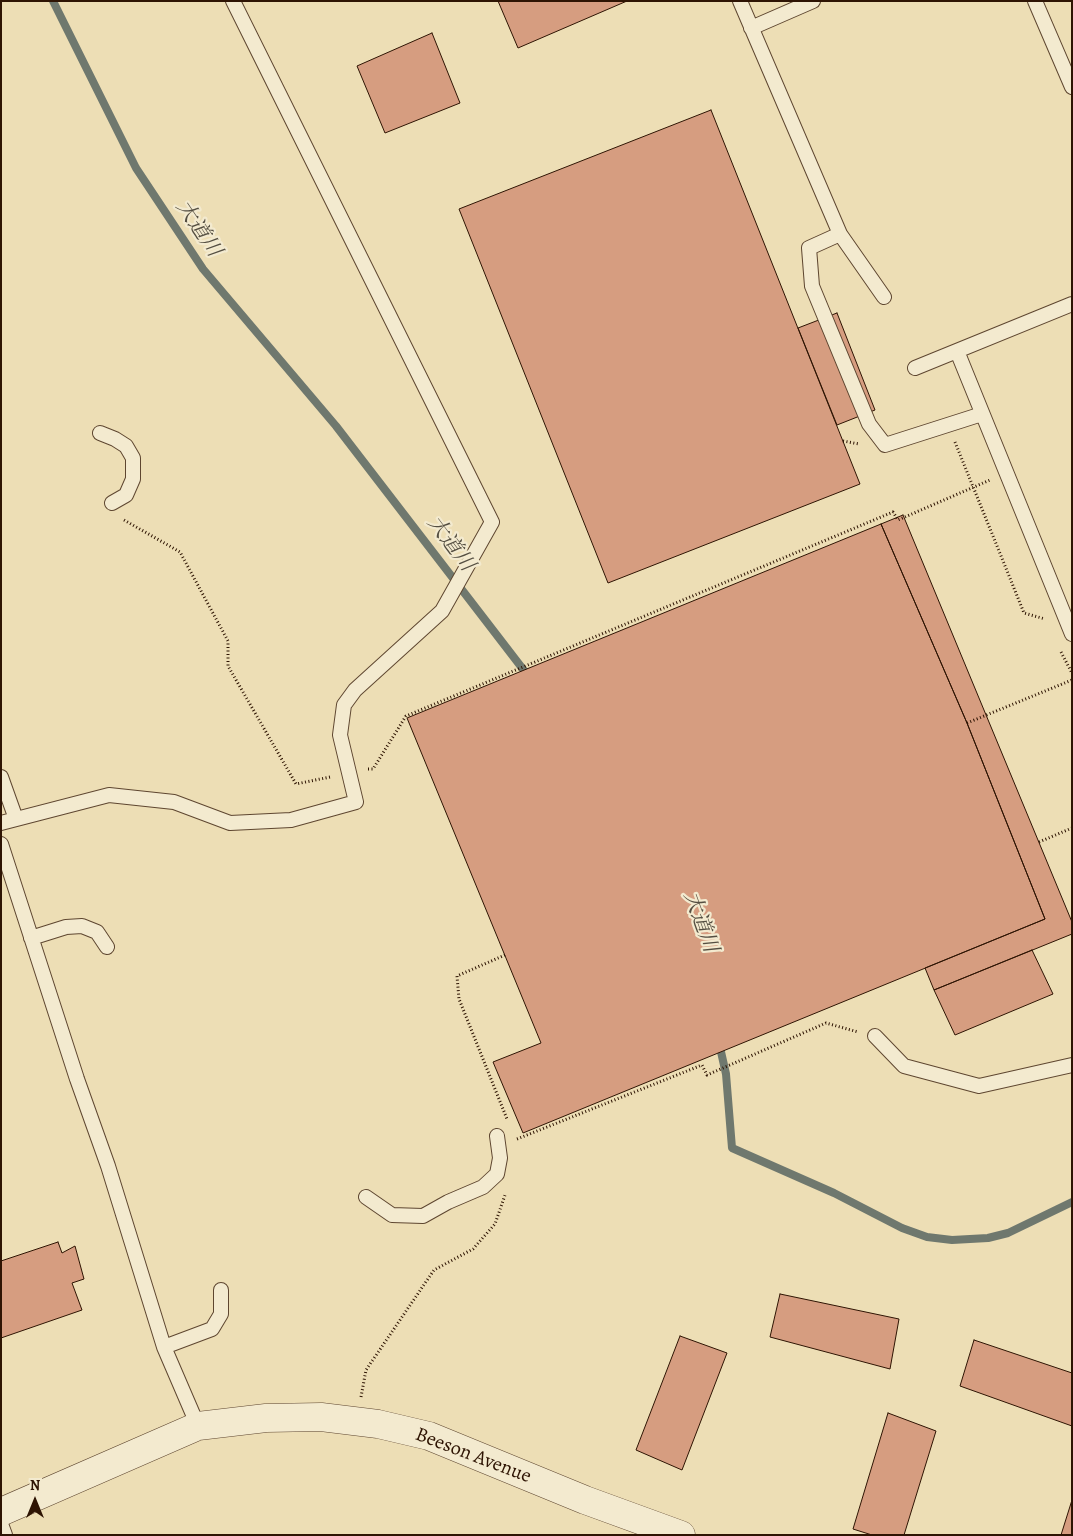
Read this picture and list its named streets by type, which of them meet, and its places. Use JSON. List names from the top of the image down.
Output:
{
  "streets": {
    "street": ["Beeson Avenue"]
  },
  "water": ["大道川"],
  "north": "top"
}
